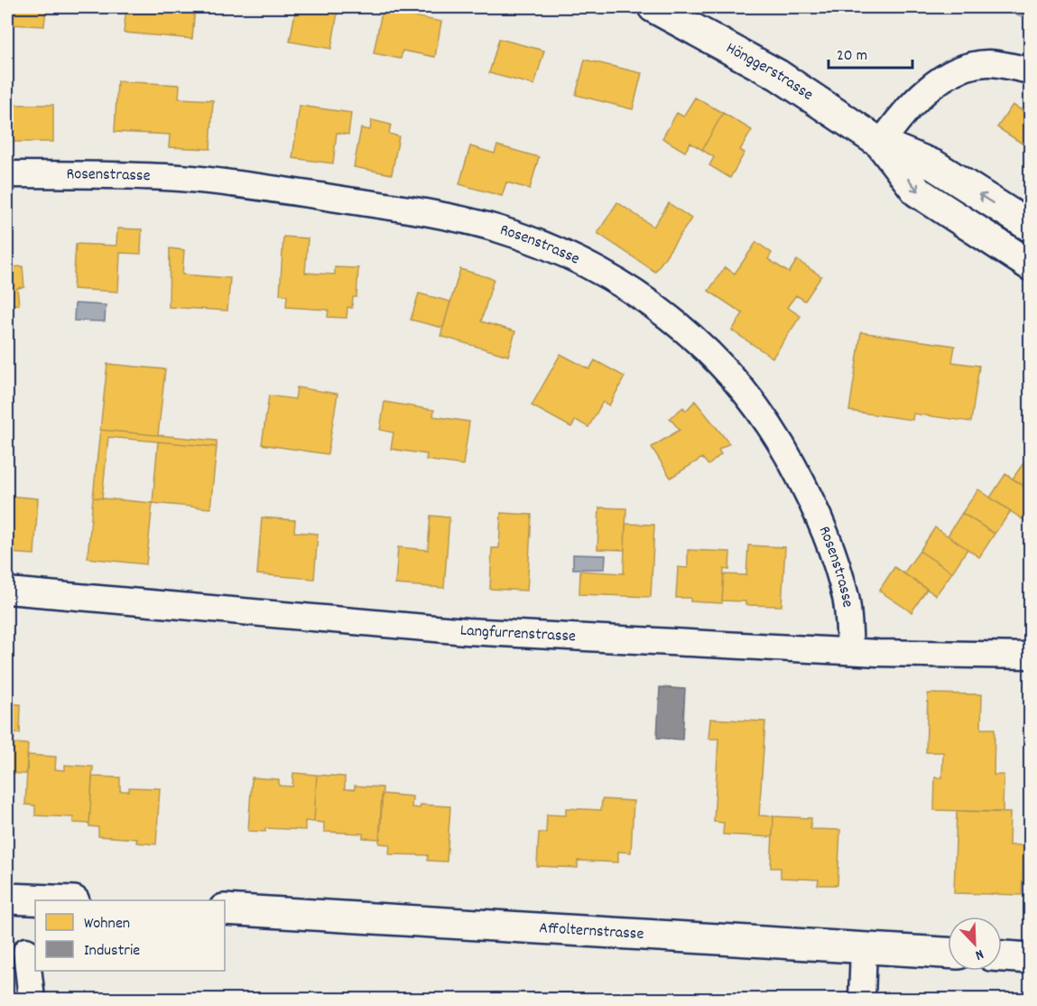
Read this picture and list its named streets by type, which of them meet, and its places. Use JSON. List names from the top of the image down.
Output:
{
  "streets": {
    "street": [
      "Hönggerstrasse",
      "Rosenstrasse",
      "Langfurrenstrasse",
      "Affolternstrasse"
    ]
  },
  "crossings": [
    ["Rosenstrasse", "Langfurrenstrasse"]
  ],
  "legend": ["Wohnen", "Industrie"],
  "scale_bar": "20 m",
  "north": "bottom right"
}
